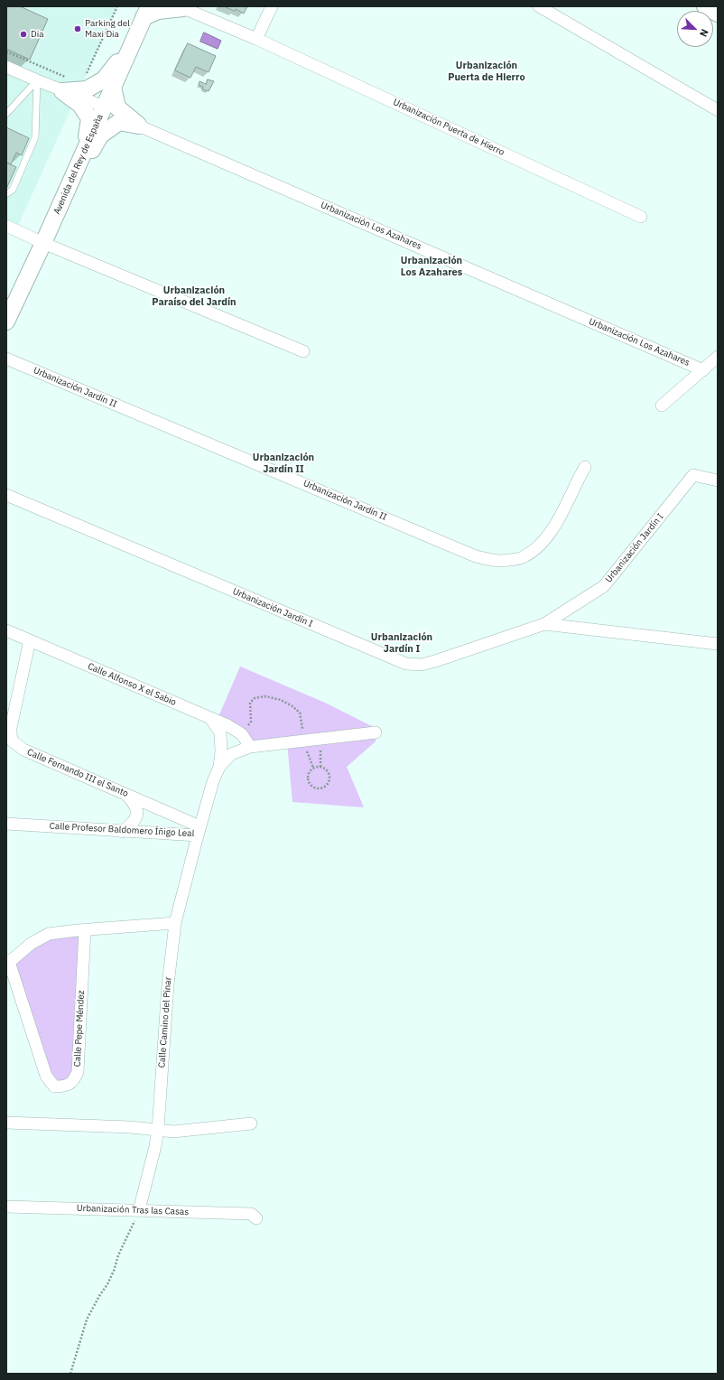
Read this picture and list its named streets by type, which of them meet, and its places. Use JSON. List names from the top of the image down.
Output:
{
  "streets": {
    "main road": ["Avenida del Rey de España"],
    "street": [
      "Urbanización Puerta de Hierro",
      "Urbanización Los Azahares",
      "Urbanización Jardín II",
      "Urbanización Jardín I",
      "Calle Alfonso X el Sabio",
      "Calle Fernando III el Santo",
      "Calle Profesor Baldomero Íñigo Leal",
      "Calle Camino del Pinar",
      "Calle Pepe Méndez",
      "Urbanización Tras las Casas"
    ]
  },
  "crossings": [
    ["Calle Alfonso X el Sabio", "Calle Fernando III el Santo"],
    ["Calle Alfonso X el Sabio", "Calle Profesor Baldomero Íñigo Leal"],
    ["Calle Fernando III el Santo", "Calle Profesor Baldomero Íñigo Leal"],
    ["Calle Fernando III el Santo", "Calle Camino del Pinar"],
    ["Calle Profesor Baldomero Íñigo Leal", "Calle Camino del Pinar"],
    ["Calle Camino del Pinar", "Calle Pepe Méndez"],
    ["Calle Camino del Pinar", "Urbanización Tras las Casas"]
  ],
  "districts": [
    "Urbanización Puerta de Hierro",
    "Urbanización Los Azahares",
    "Urbanización Paraíso del Jardín",
    "Urbanización Jardín II",
    "Urbanización Jardín I"
  ],
  "places": ["Parking del Maxi Dia", "Dia"],
  "north": "bottom right"
}
